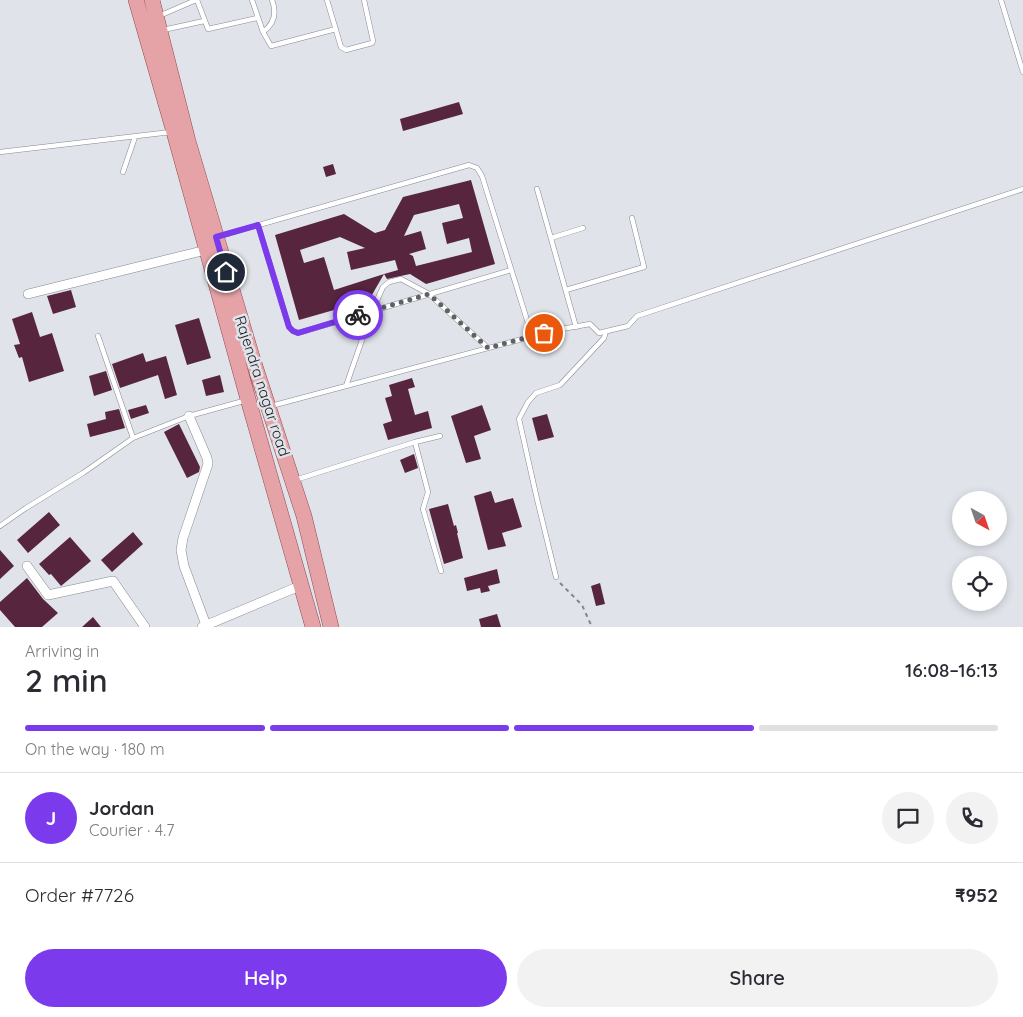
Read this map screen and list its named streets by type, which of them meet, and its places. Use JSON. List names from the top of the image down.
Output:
{
  "streets": {
    "main road": ["Rajendra nagar road"]
  },
  "north": "bottom right",
  "page": {
    "heading": ["2 min", "Arriving in", "16:08–16:13"],
    "panel": [
      "Jordan",
      "Courier · 4.7",
      "Order #7726",
      "₹952"
    ],
    "bar": "On the way · 180 m",
    "round": "J",
    "buttons": ["Help", "Share"]
  }
}
